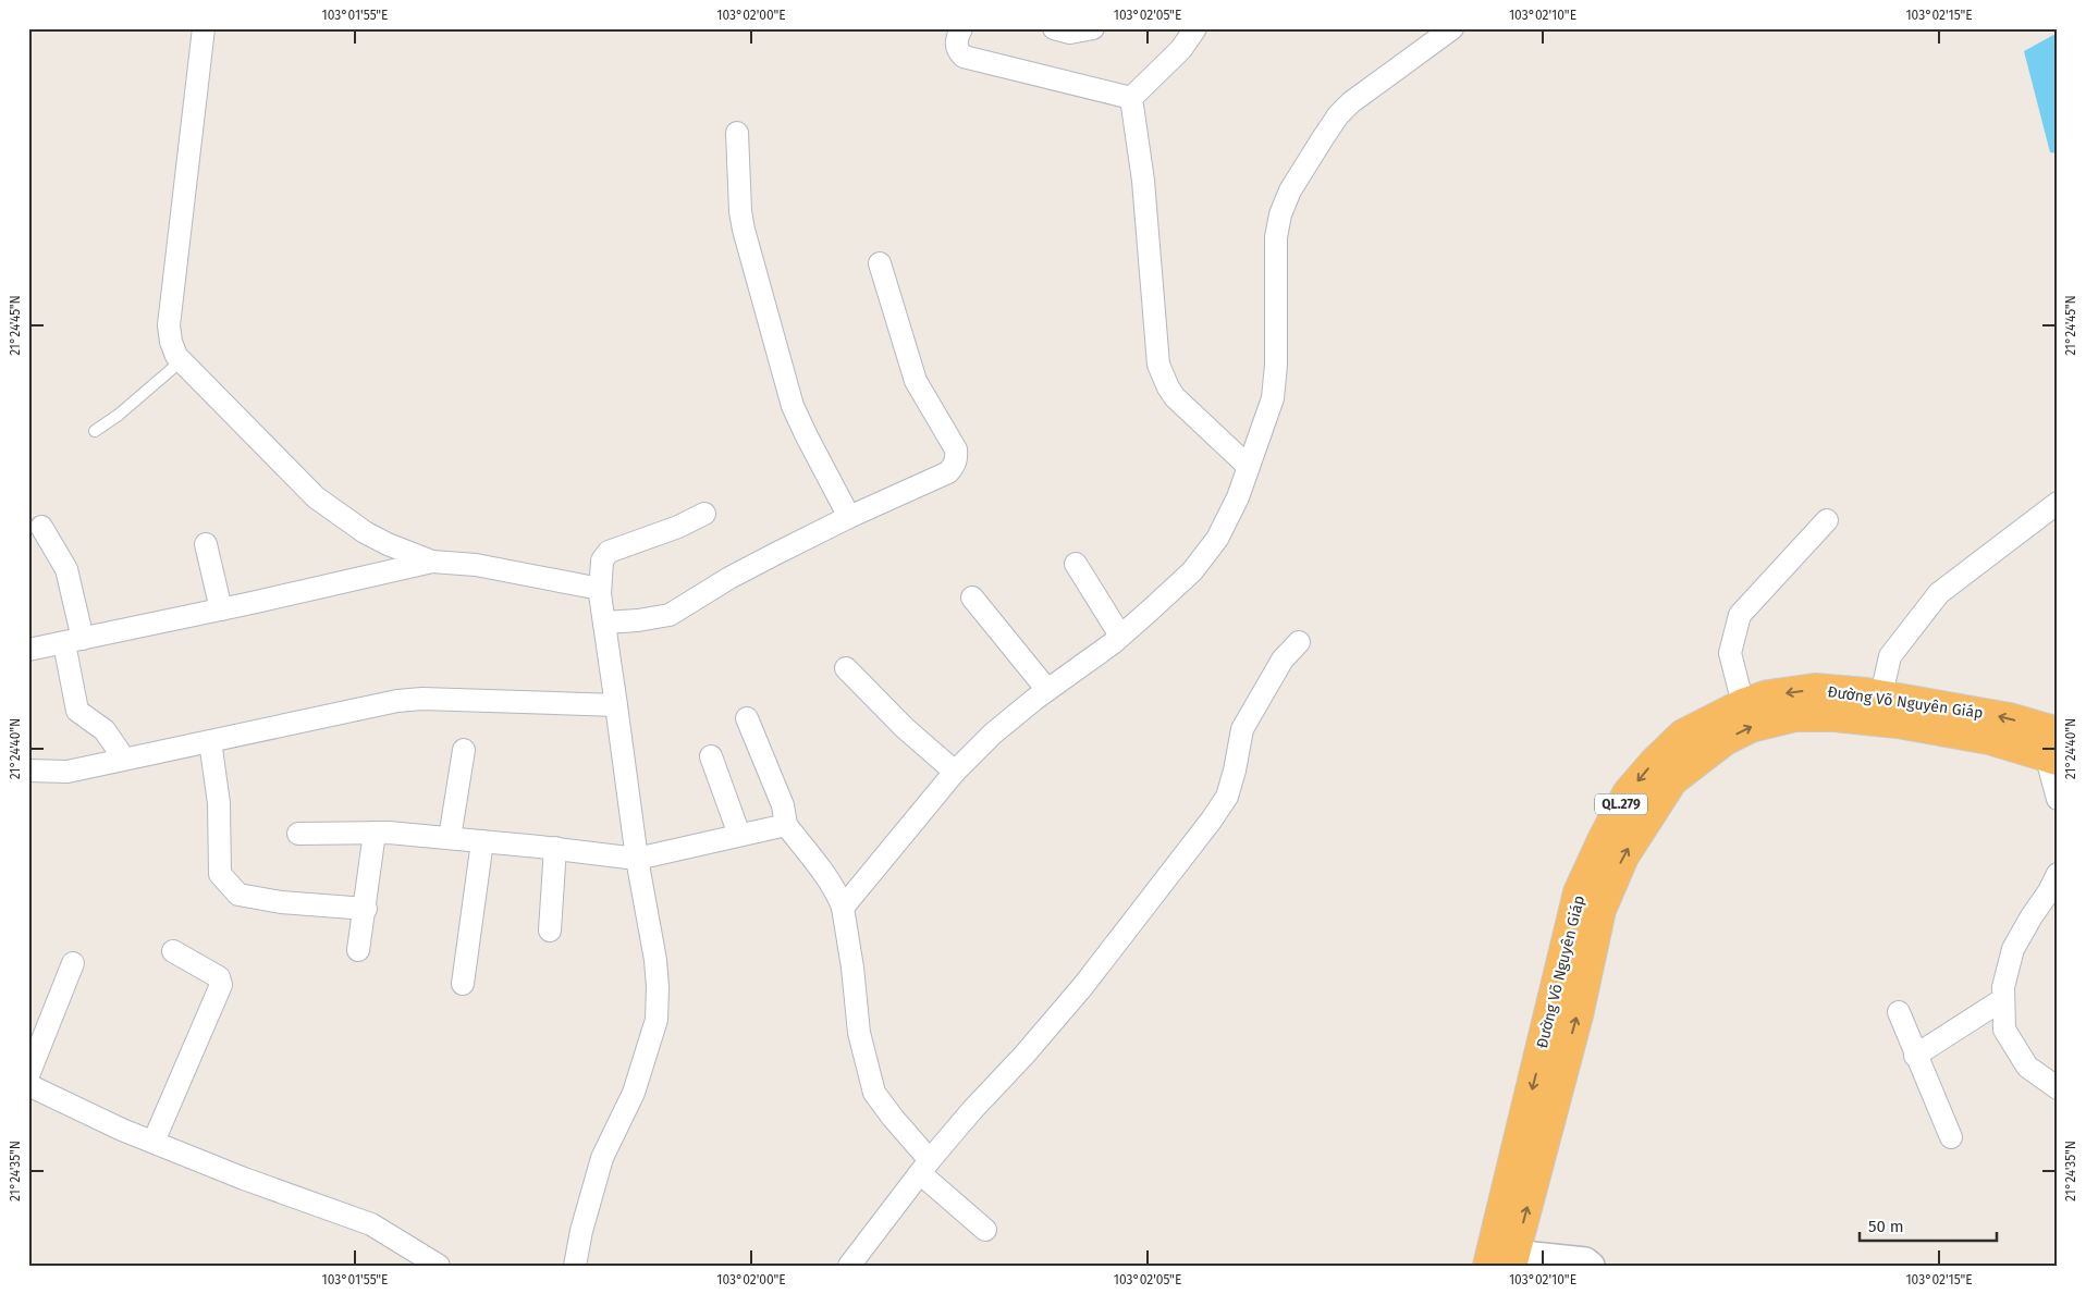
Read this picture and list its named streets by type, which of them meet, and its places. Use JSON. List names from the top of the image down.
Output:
{
  "streets": {
    "highway": ["Đường Võ Nguyên Giáp", "QL.279"]
  },
  "scale_bar": "50 m",
  "coordinates": [
    "103°01'55\"E",
    "103°02'00\"E",
    "103°02'05\"E",
    "103°02'10\"E",
    "103°02'15\"E",
    "21°24'45\"N",
    "21°24'40\"N",
    "21°24'35\"N"
  ]
}
